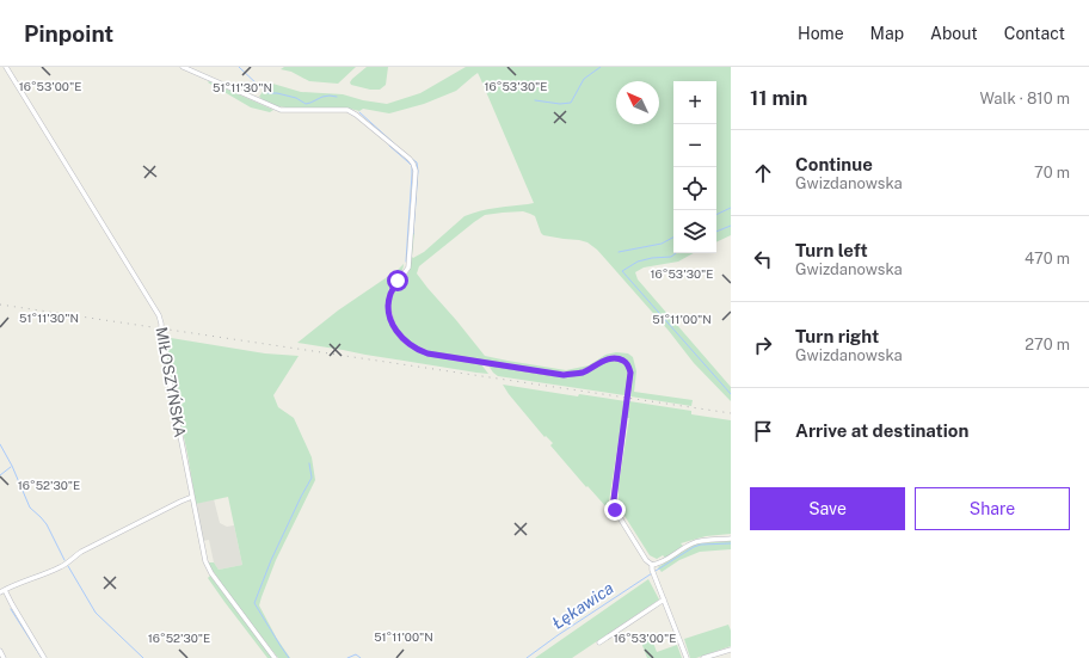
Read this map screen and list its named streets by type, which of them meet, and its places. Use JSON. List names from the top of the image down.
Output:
{
  "streets": {
    "street": ["MIŁOSZYŃSKA"]
  },
  "water": ["Łękawica"],
  "north": "top left",
  "page": {
    "header": "Pinpoint",
    "nav": [
      "Home",
      "Map",
      "About",
      "Contact"
    ],
    "heading": ["11 min", "Walk · 810 m"],
    "map_buttons": ["+", "−"],
    "list": [
      ["Continue", "Gwizdanowska", "70 m"],
      ["Turn left", "Gwizdanowska", "470 m"],
      ["Turn right", "Gwizdanowska", "270 m"],
      "Arrive at destination"
    ],
    "buttons": ["Save", "Share"]
  },
  "coordinates": [
    "16°53'00\"E",
    "16°53'30\"E",
    "51°11'30\"N",
    "51°11'00\"N",
    "16°52'30\"E"
  ]
}
